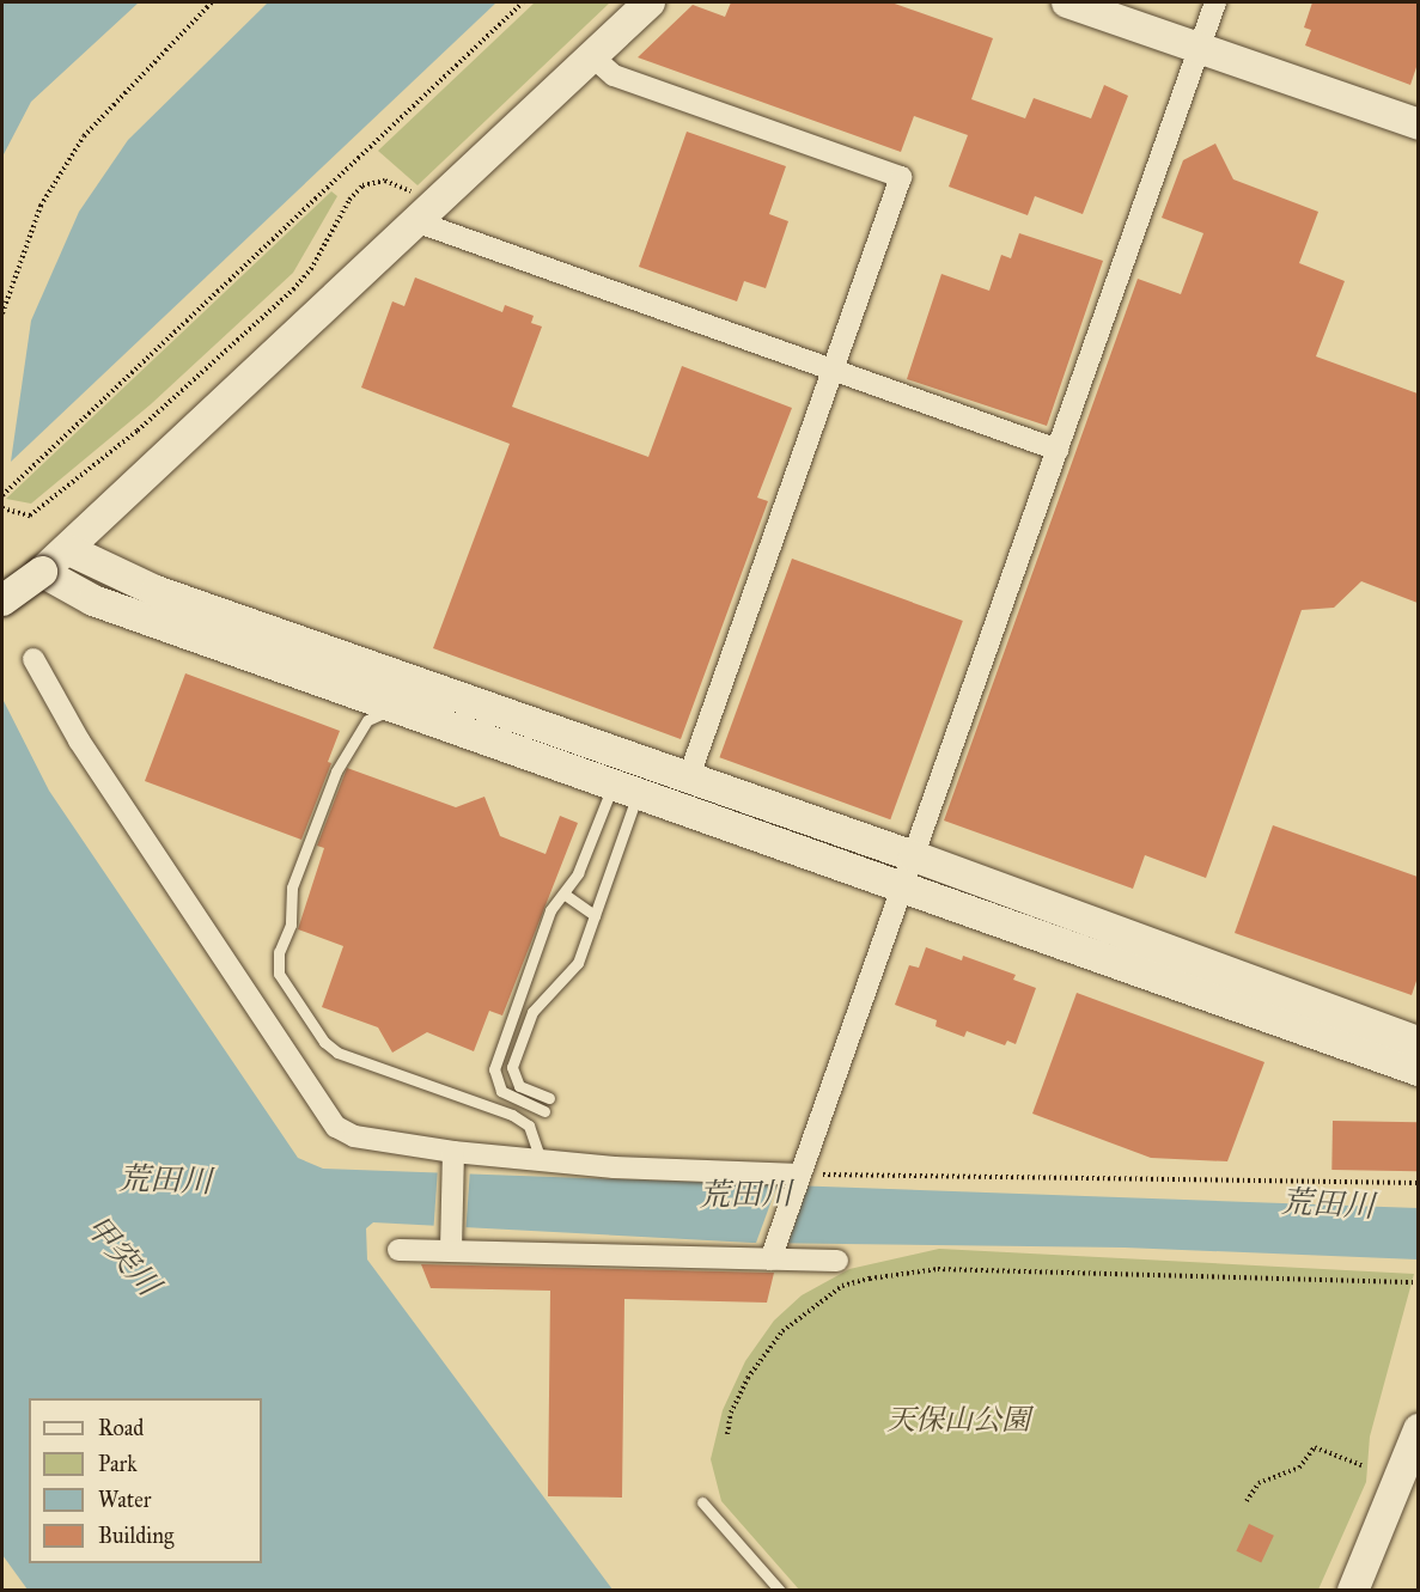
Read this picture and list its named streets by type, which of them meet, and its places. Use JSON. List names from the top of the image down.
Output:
{
  "water": ["荒田川", "甲突川"],
  "parks": ["天保山公園"],
  "legend": [
    "Road",
    "Park",
    "Water",
    "Building"
  ]
}
